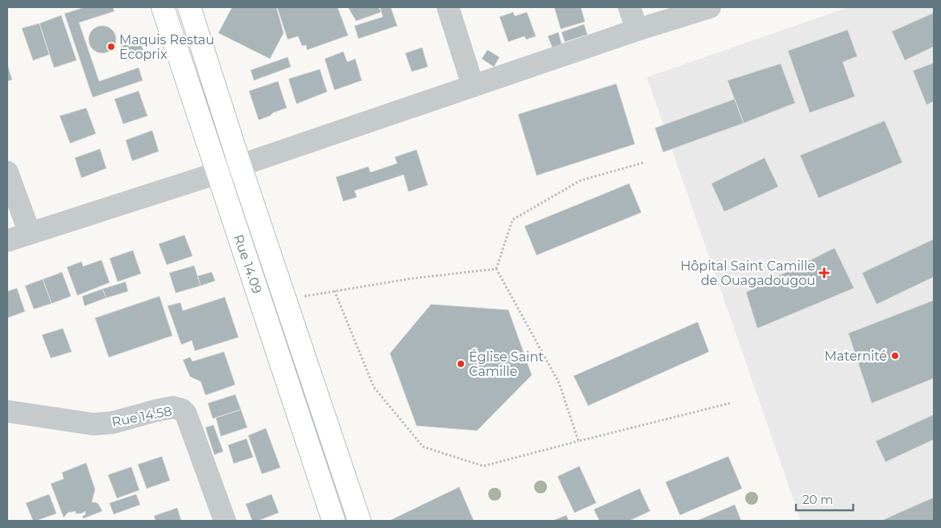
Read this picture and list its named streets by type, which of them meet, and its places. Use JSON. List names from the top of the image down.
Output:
{
  "streets": {
    "street": ["Rue 14.09", "Rue 14.58"]
  },
  "places": {
    "other": ["Maquis Restau Ecoprix", "Maternité", "Église Saint Camille"],
    "health": ["Hôpital Saint Camille de Ouagadougou"]
  },
  "scale_bar": "20 m"
}
